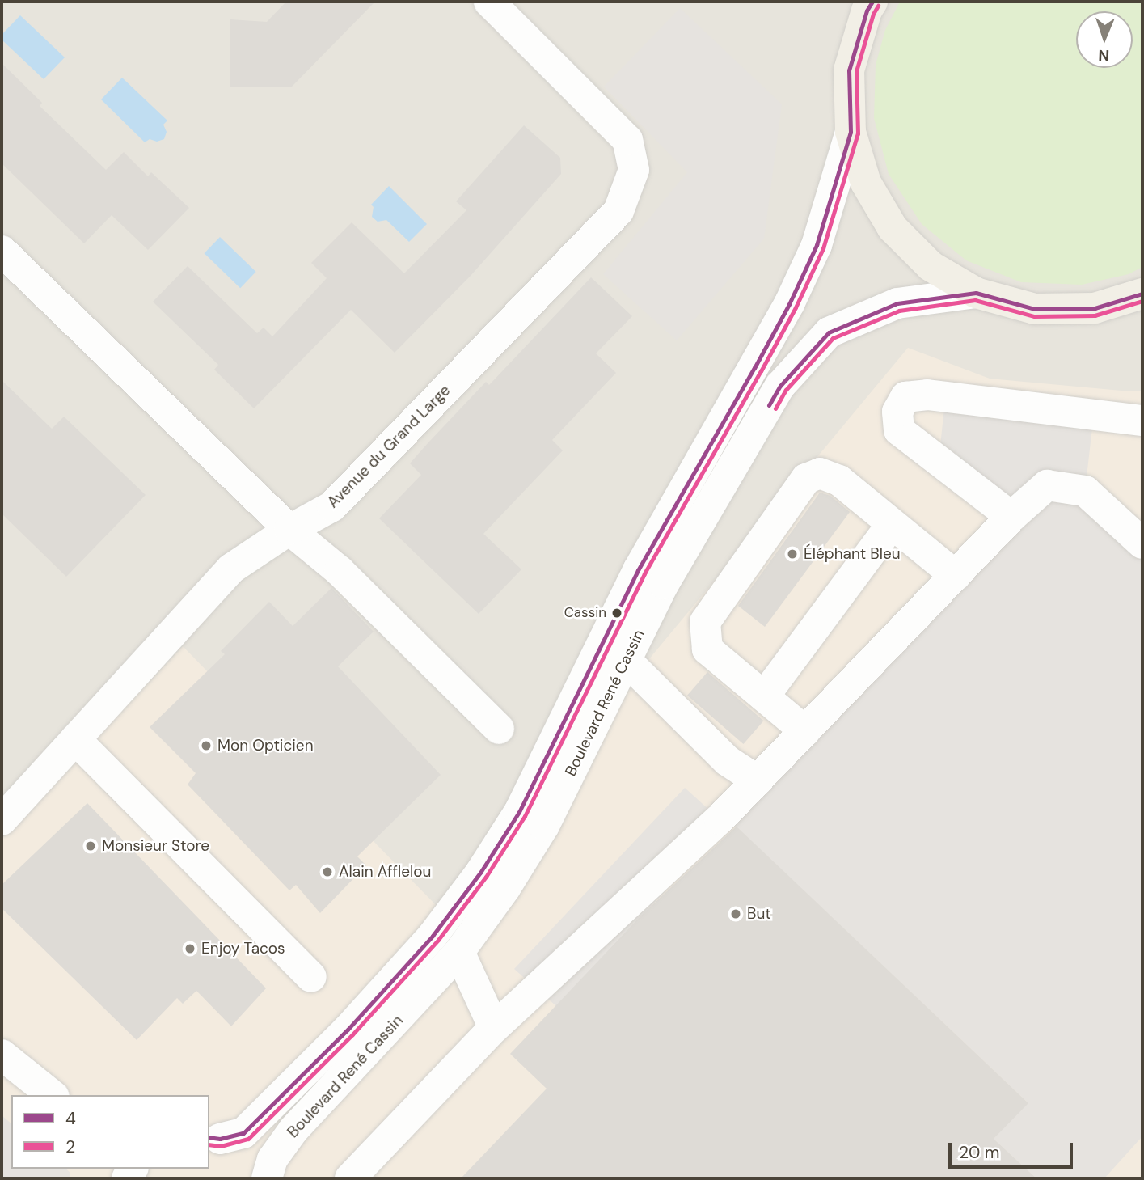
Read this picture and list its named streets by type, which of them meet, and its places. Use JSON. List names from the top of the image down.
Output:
{
  "streets": {
    "street": ["Avenue du Grand Large", "Boulevard René Cassin"]
  },
  "places": [
    "Éléphant Bleu",
    "Cassin",
    "Mon Opticien",
    "Monsieur Store",
    "Alain Afflelou",
    "But",
    "Enjoy Tacos"
  ],
  "lines": ["transit line 4", "transit line 2"],
  "legend": ["4", "2"],
  "scale_bar": "20 m",
  "north": "bottom"
}
